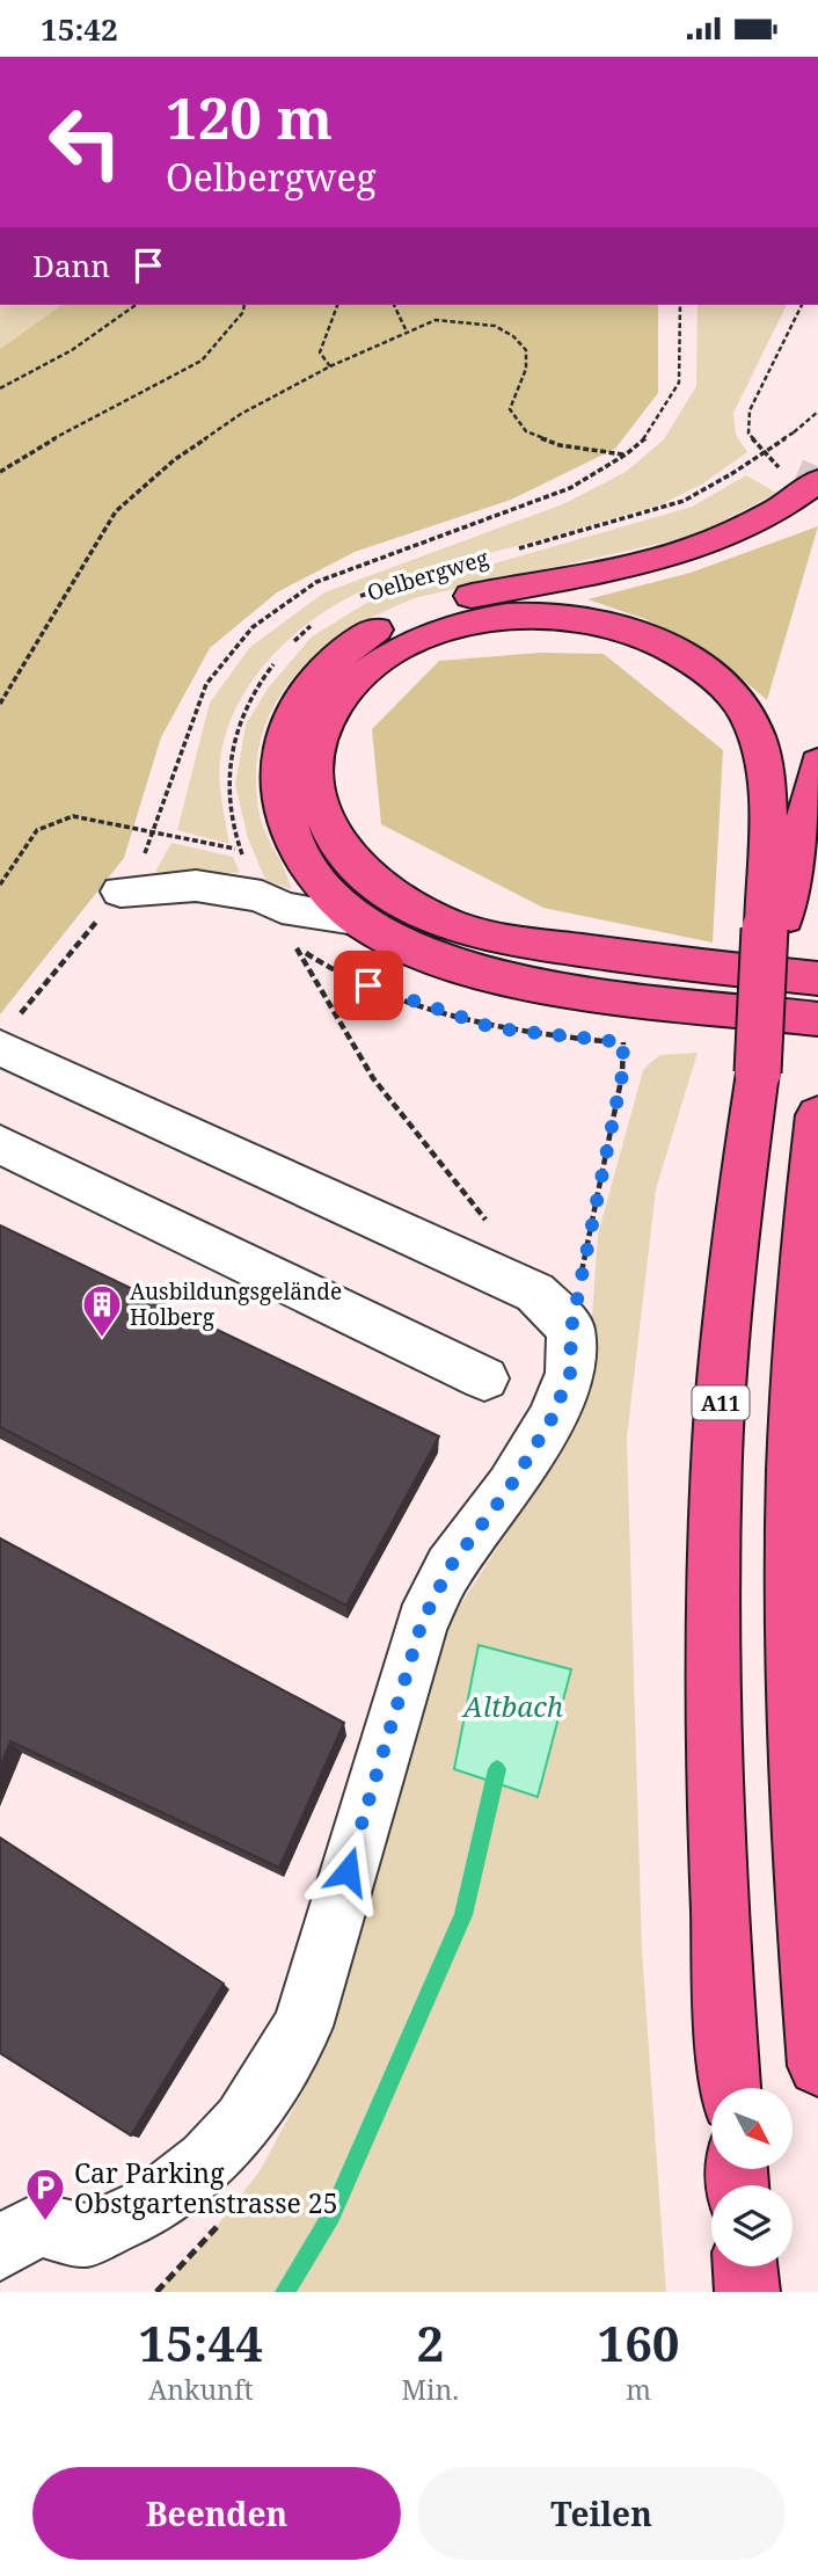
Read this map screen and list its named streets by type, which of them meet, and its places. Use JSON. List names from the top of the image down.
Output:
{
  "streets": {
    "highway": ["A11"],
    "path": ["Oelbergweg"]
  },
  "water": ["Altbach"],
  "places": {
    "building": ["Ausbildungsgelände Holberg"],
    "parking": ["Car Parking Obstgartenstrasse 25"]
  },
  "north": "bottom right",
  "page": {
    "status": "15:42",
    "turn": ["120 m", "Oelbergweg"],
    "then": "Dann",
    "eta": [
      "15:44",
      "Ankunft",
      "2",
      "Min.",
      "160",
      "m"
    ],
    "buttons": ["Beenden", "Teilen"]
  }
}
